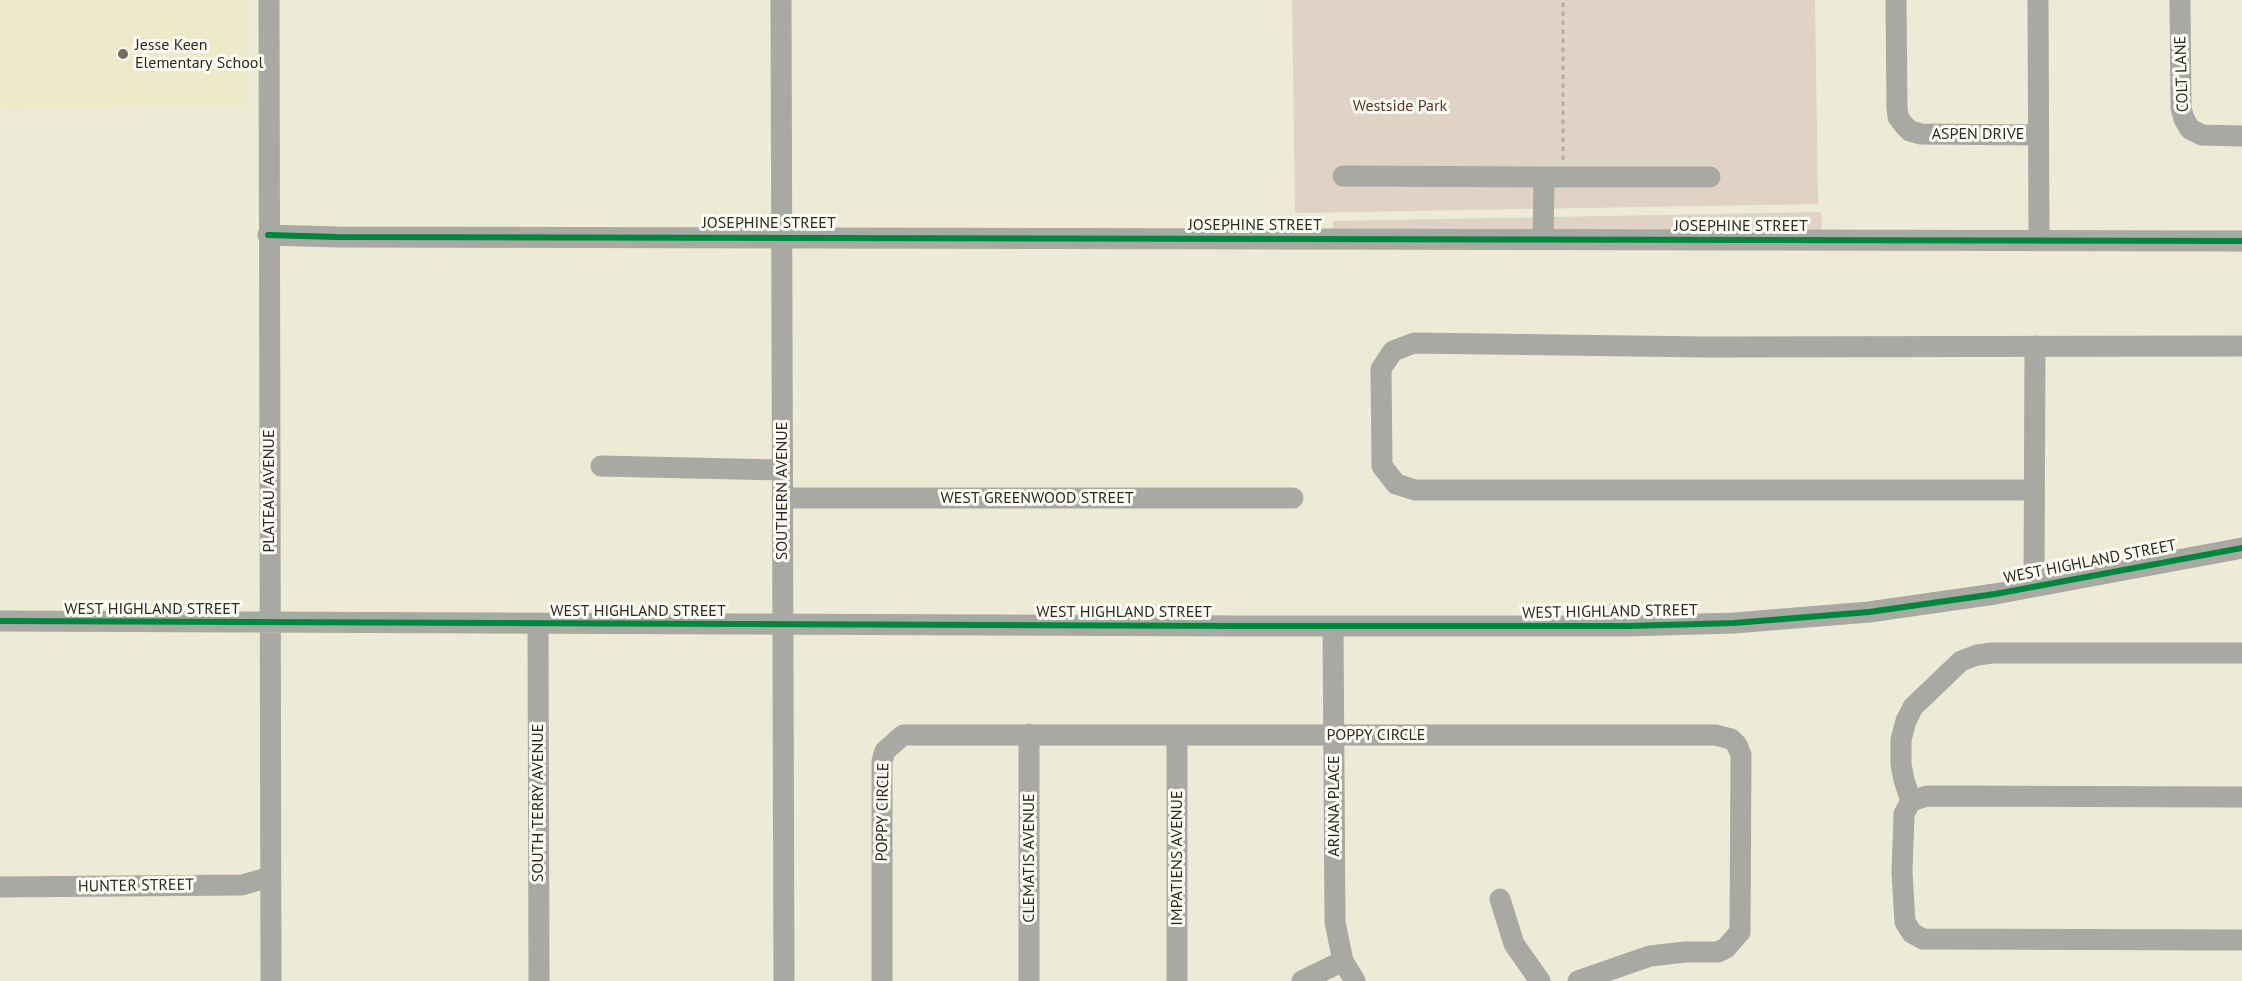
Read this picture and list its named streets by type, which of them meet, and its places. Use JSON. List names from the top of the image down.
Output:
{
  "streets": {
    "street": [
      "COLT LANE",
      "ASPEN DRIVE",
      "JOSEPHINE STREET",
      "PLATEAU AVENUE",
      "SOUTHERN AVENUE",
      "WEST GREENWOOD STREET",
      "WEST HIGHLAND STREET",
      "POPPY CIRCLE",
      "SOUTH TERRY AVENUE",
      "ARIANA PLACE",
      "CLEMATIS AVENUE",
      "IMPATIENS AVENUE",
      "HUNTER STREET"
    ]
  },
  "crossings": [
    ["JOSEPHINE STREET", "PLATEAU AVENUE"],
    ["JOSEPHINE STREET", "SOUTHERN AVENUE"],
    ["PLATEAU AVENUE", "WEST HIGHLAND STREET"],
    ["PLATEAU AVENUE", "HUNTER STREET"],
    ["SOUTHERN AVENUE", "WEST GREENWOOD STREET"],
    ["SOUTHERN AVENUE", "WEST HIGHLAND STREET"],
    ["WEST HIGHLAND STREET", "SOUTH TERRY AVENUE"],
    ["WEST HIGHLAND STREET", "ARIANA PLACE"],
    ["POPPY CIRCLE", "ARIANA PLACE"],
    ["POPPY CIRCLE", "CLEMATIS AVENUE"],
    ["POPPY CIRCLE", "IMPATIENS AVENUE"]
  ],
  "parks": ["Westside Park"],
  "places": ["Jesse Keen Elementary School"]
}
